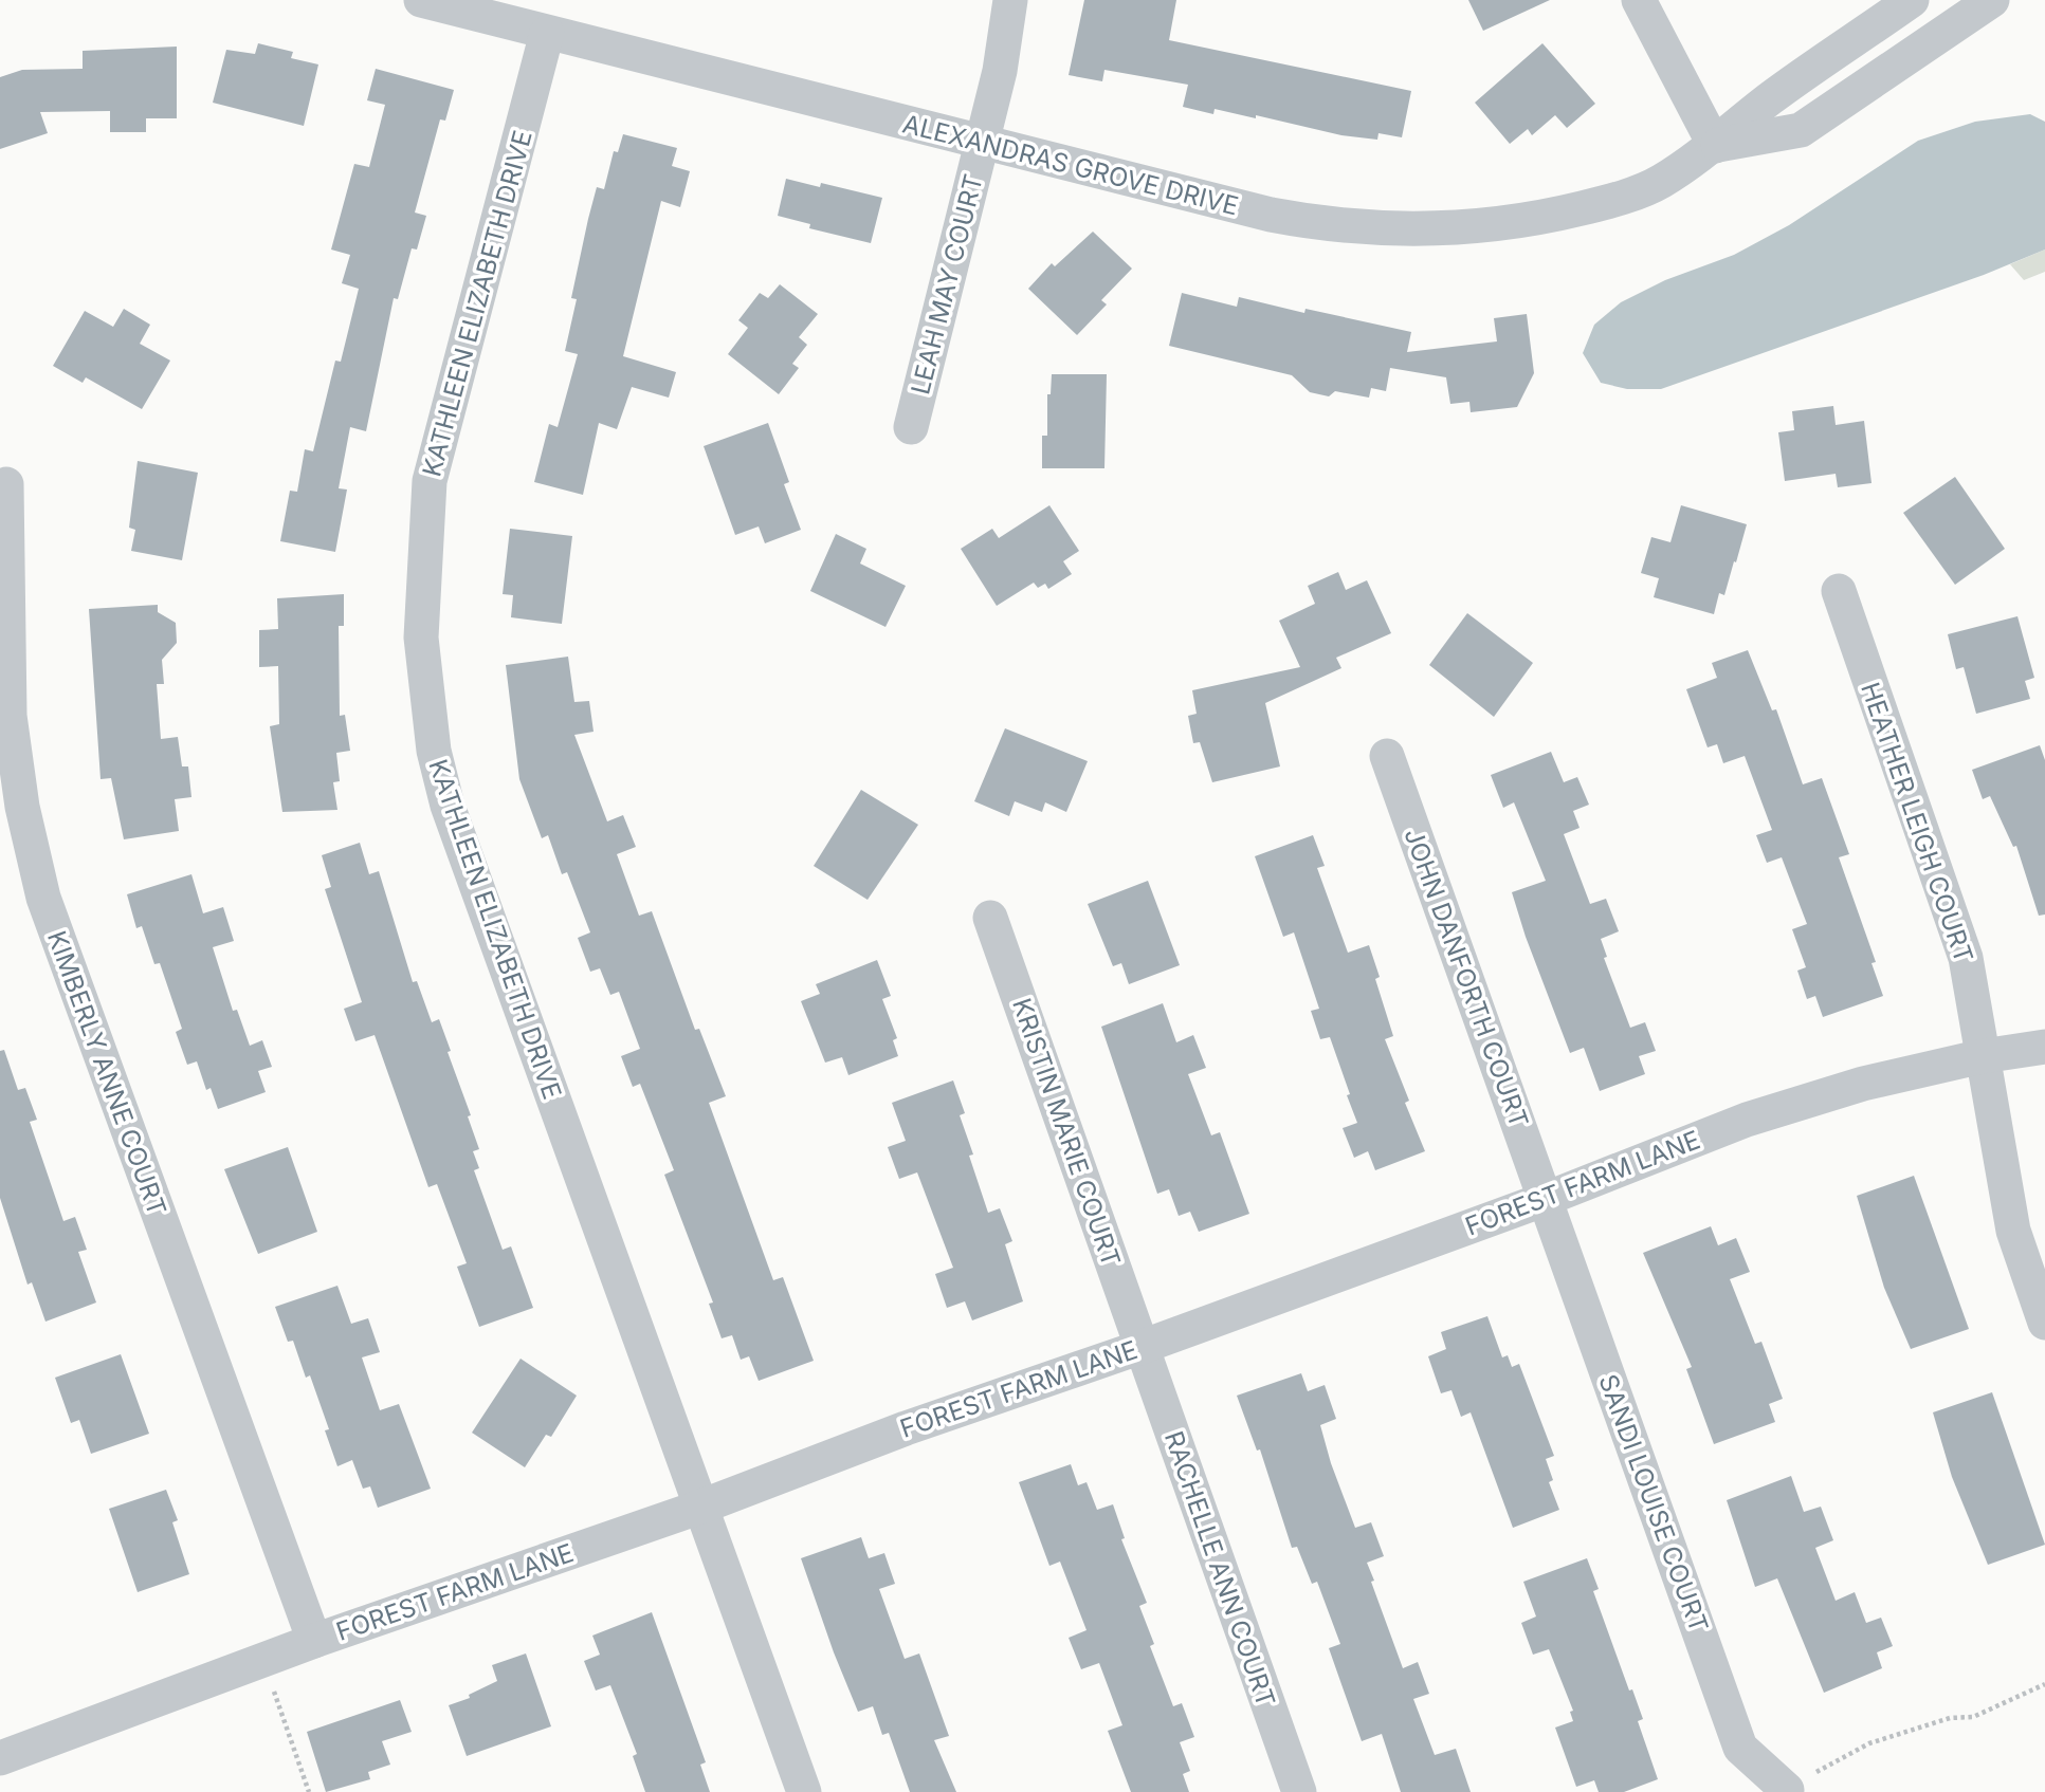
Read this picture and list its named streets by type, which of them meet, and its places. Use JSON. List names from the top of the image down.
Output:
{
  "streets": {
    "street": [
      "ALEXANDRAS GROVE DRIVE",
      "LEAH MAY COURT",
      "KATHLEEN ELIZABETH DRIVE",
      "HEATHER LEIGH COURT",
      "JOHN DANFORTH COURT",
      "KIMBERLY ANNE COURT",
      "KRISTIN MARIE COURT",
      "FOREST FARM LANE",
      "SANDI LOUISE COURT",
      "RACHELLE ANN COURT"
    ]
  },
  "crossings": [
    ["ALEXANDRAS GROVE DRIVE", "LEAH MAY COURT"],
    ["ALEXANDRAS GROVE DRIVE", "KATHLEEN ELIZABETH DRIVE"],
    ["KATHLEEN ELIZABETH DRIVE", "FOREST FARM LANE"],
    ["HEATHER LEIGH COURT", "FOREST FARM LANE"],
    ["JOHN DANFORTH COURT", "FOREST FARM LANE"],
    ["JOHN DANFORTH COURT", "SANDI LOUISE COURT"],
    ["KIMBERLY ANNE COURT", "FOREST FARM LANE"],
    ["KRISTIN MARIE COURT", "FOREST FARM LANE"],
    ["KRISTIN MARIE COURT", "RACHELLE ANN COURT"],
    ["FOREST FARM LANE", "SANDI LOUISE COURT"],
    ["FOREST FARM LANE", "RACHELLE ANN COURT"]
  ]
}
